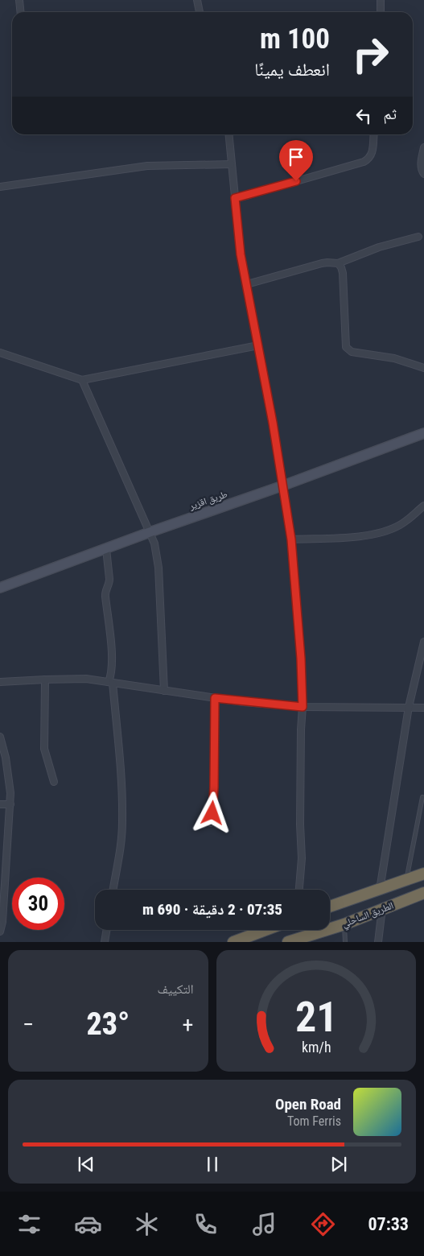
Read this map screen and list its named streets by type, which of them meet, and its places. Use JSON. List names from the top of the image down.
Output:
{
  "streets": {
    "highway": ["الطريق الساحلي"],
    "street": ["طريق اقزير"]
  },
  "page": {
    "turn": ["100 m", "انعطف يمينًا"],
    "then": "ثم",
    "limit": "30",
    "trip": "07:35 · 2 دقيقة · 690 m",
    "tile": "التكييف",
    "heat": ["−", "23°", "+"],
    "song": ["Open Road", "Tom Ferris"],
    "tabs": "07:33",
    "gauge": ["21", "km/h"]
  }
}
